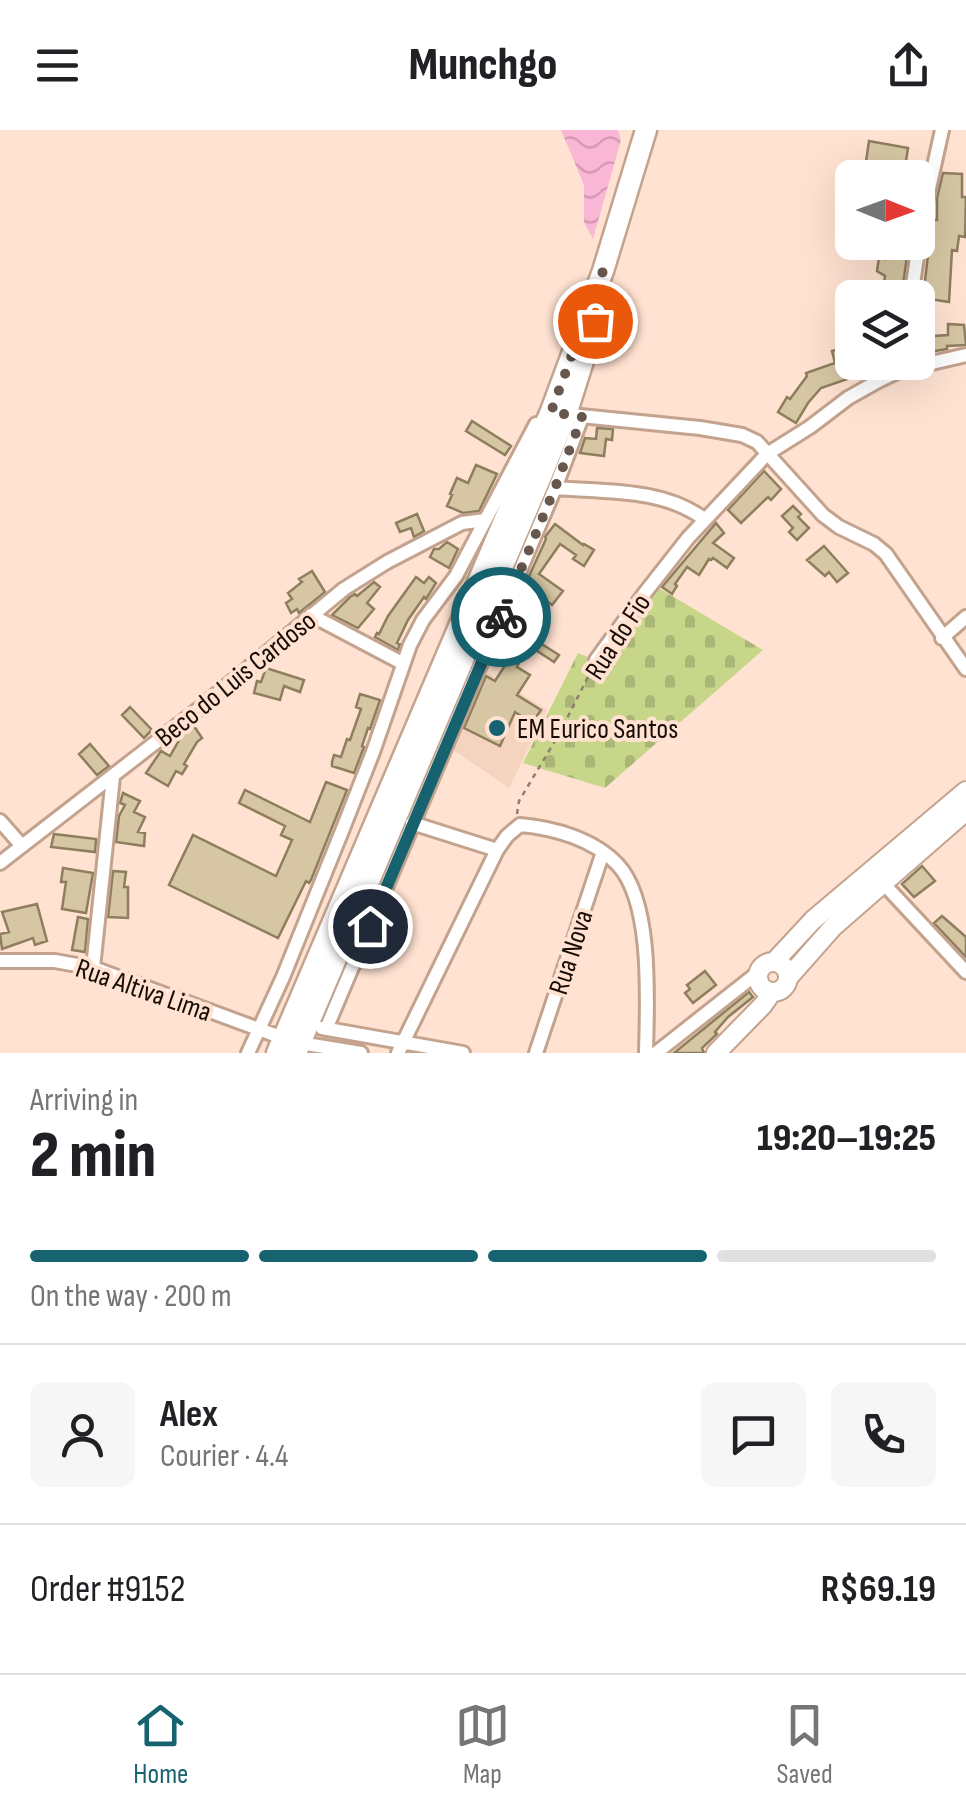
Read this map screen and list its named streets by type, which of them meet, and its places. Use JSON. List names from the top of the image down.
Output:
{
  "streets": {
    "street": [
      "Rua do Fio",
      "Beco do Luis Cardoso",
      "Rua Nova",
      "Rua Altiva Lima"
    ]
  },
  "places": ["EM Eurico Santos"],
  "north": "right",
  "page": {
    "header": "Munchgo",
    "heading": ["2 min", "Arriving in", "19:20–19:25"],
    "panel": [
      "Alex",
      "Courier · 4.4",
      "Order #9152",
      "R$69.19"
    ],
    "bar": "On the way · 200 m",
    "tabs": ["Home", "Map", "Saved"]
  }
}
